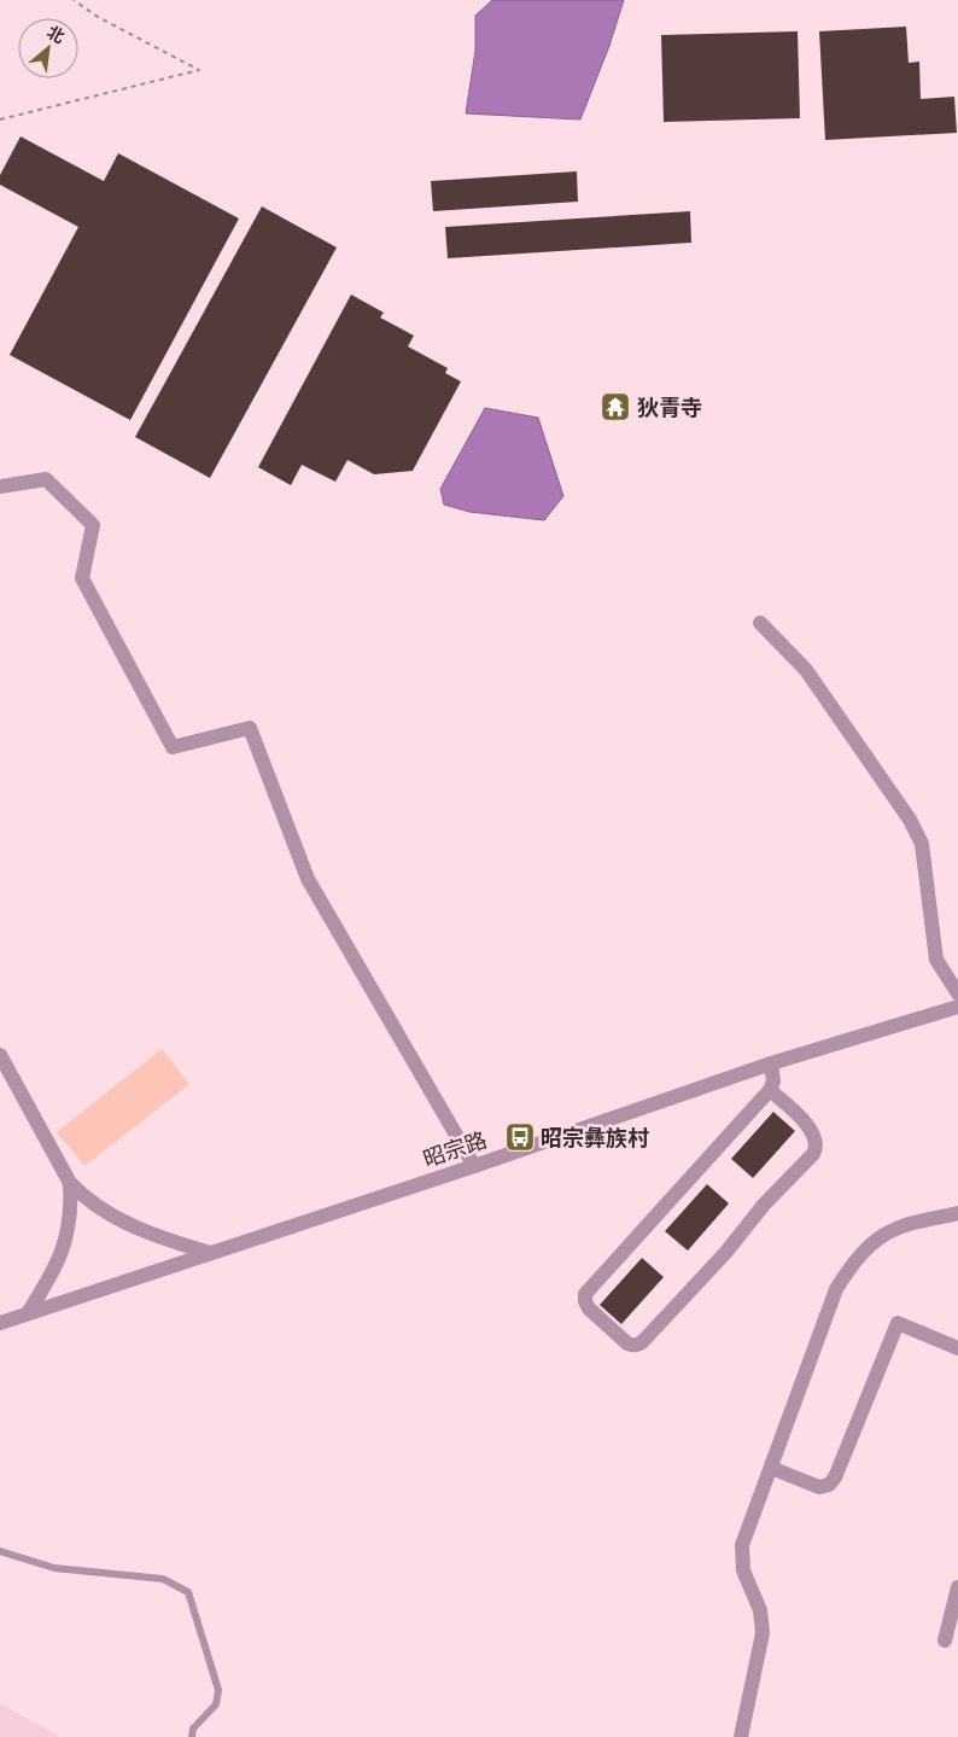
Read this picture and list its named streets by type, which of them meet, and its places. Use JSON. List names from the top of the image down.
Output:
{
  "streets": {
    "street": ["昭宗路"]
  },
  "places": {
    "temple": ["狄青寺"],
    "bus stop": ["昭宗彝族村"]
  },
  "north": "top right"
}
